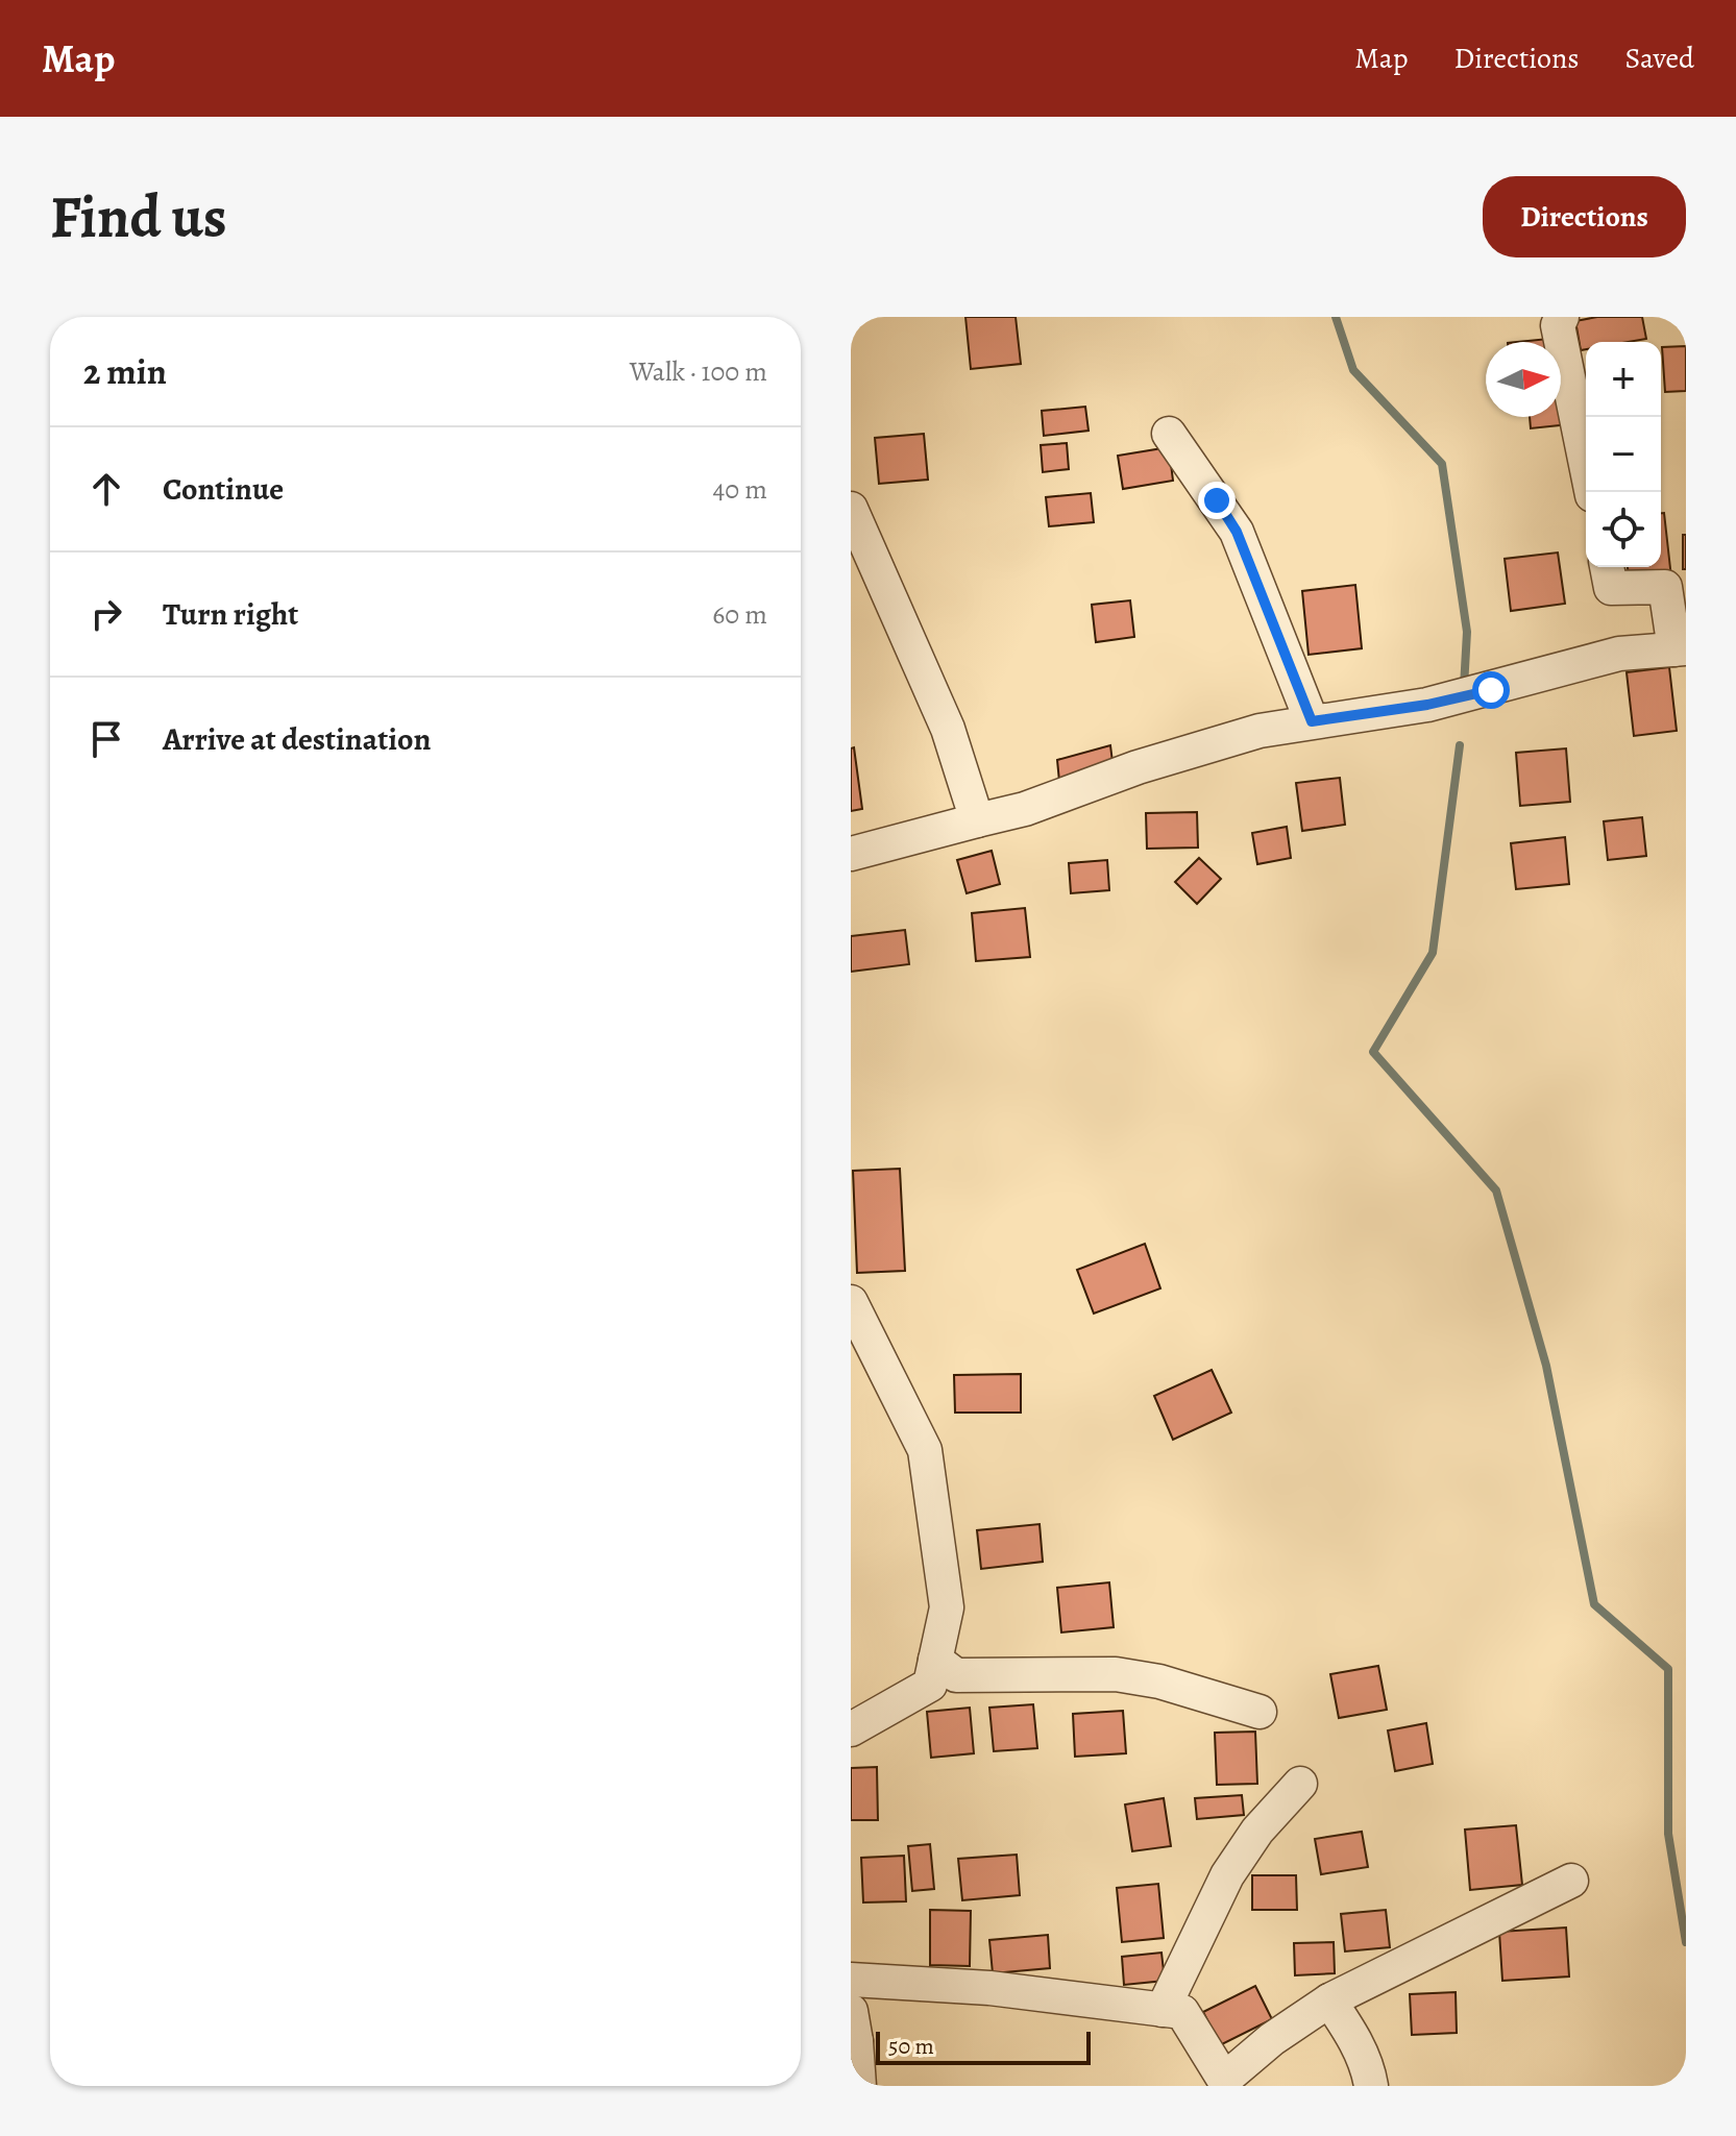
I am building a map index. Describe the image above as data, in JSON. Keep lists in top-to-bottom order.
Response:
{
  "scale_bar": "50 m",
  "north": "right",
  "page": {
    "header": "Map",
    "nav": ["Map", "Directions", "Saved"],
    "buttons": "Directions",
    "title": "Find us",
    "heading": ["2 min", "Walk · 100 m"],
    "map_buttons": ["+", "−"],
    "list": [
      ["Continue", "40 m"],
      ["Turn right", "60 m"],
      "Arrive at destination"
    ],
    "scale": "50 m"
  }
}
